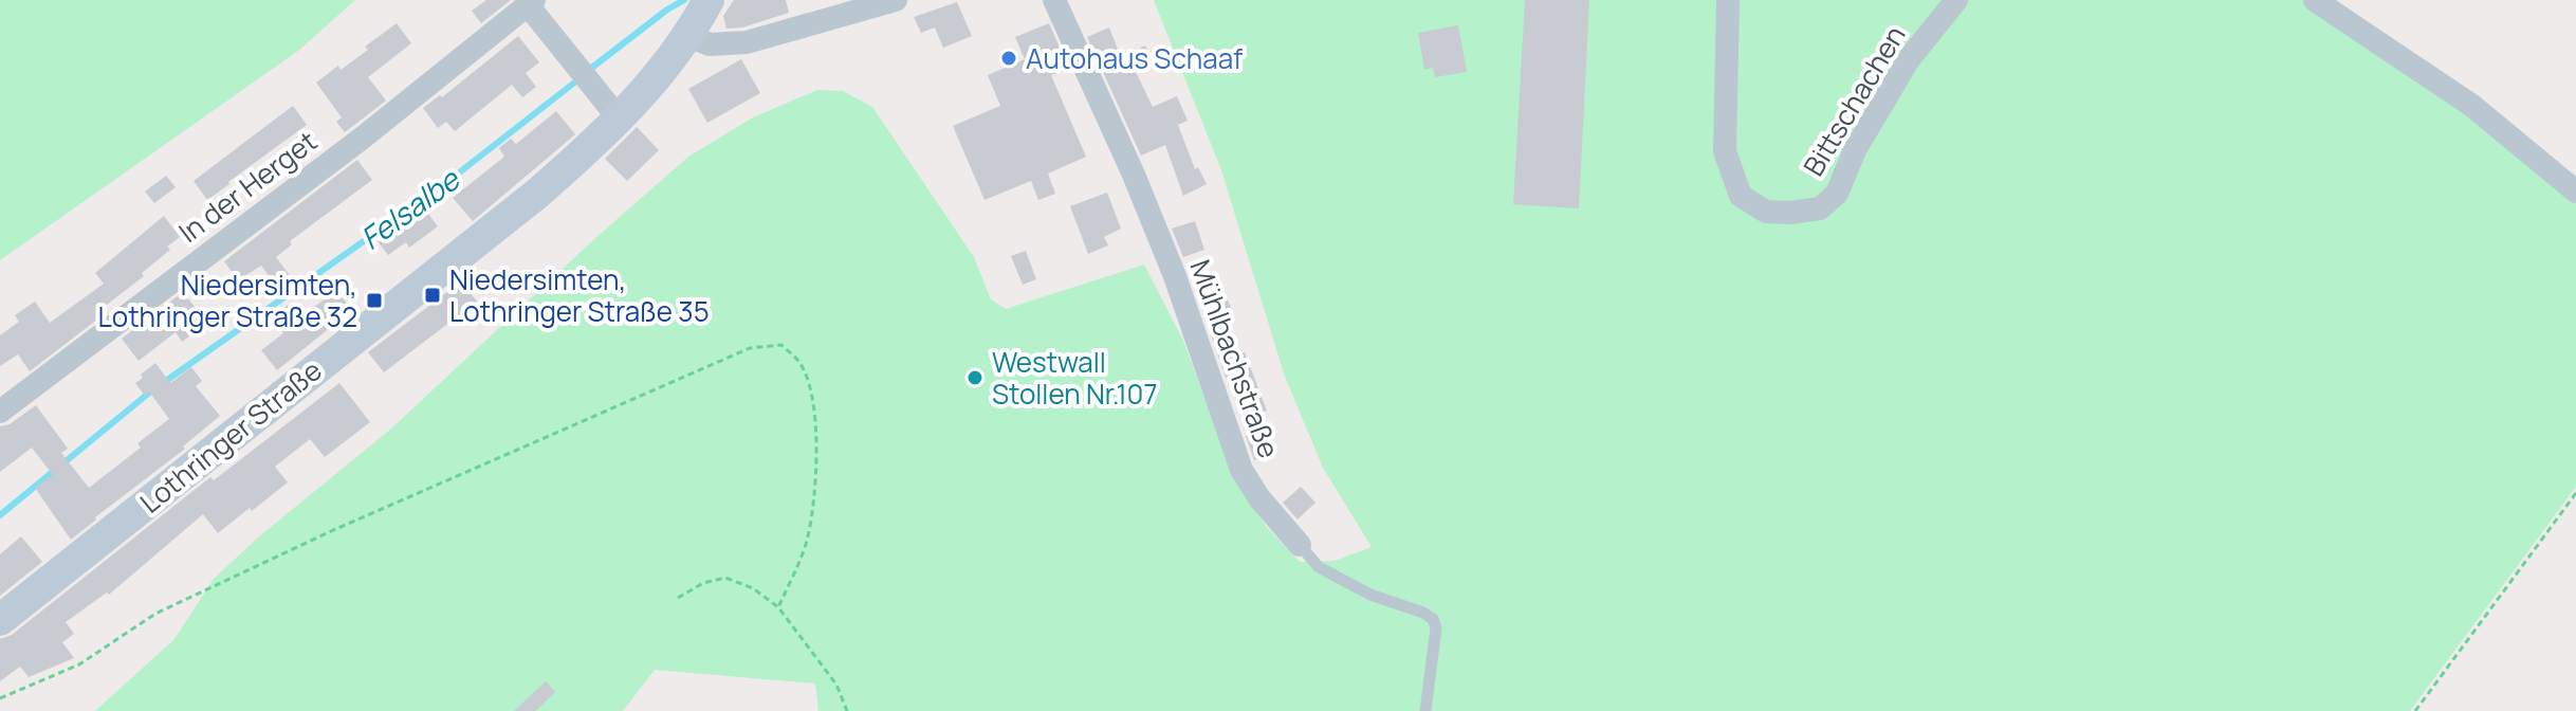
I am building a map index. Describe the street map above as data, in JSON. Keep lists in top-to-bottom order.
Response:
{
  "streets": {
    "main road": ["Lothringer Straße"],
    "street": ["Bittschachen", "In der Herget", "Mühlbachstraße"]
  },
  "crossings": [
    ["In der Herget", "Lothringer Straße"]
  ],
  "water": ["Felsalbe"],
  "places": {
    "other": ["Autohaus Schaaf", "Westwall Stollen Nr.107"],
    "transit": ["Niedersimten, Lothringer Straße 35", "Niedersimten, Lothringer Straße 32"]
  }
}
